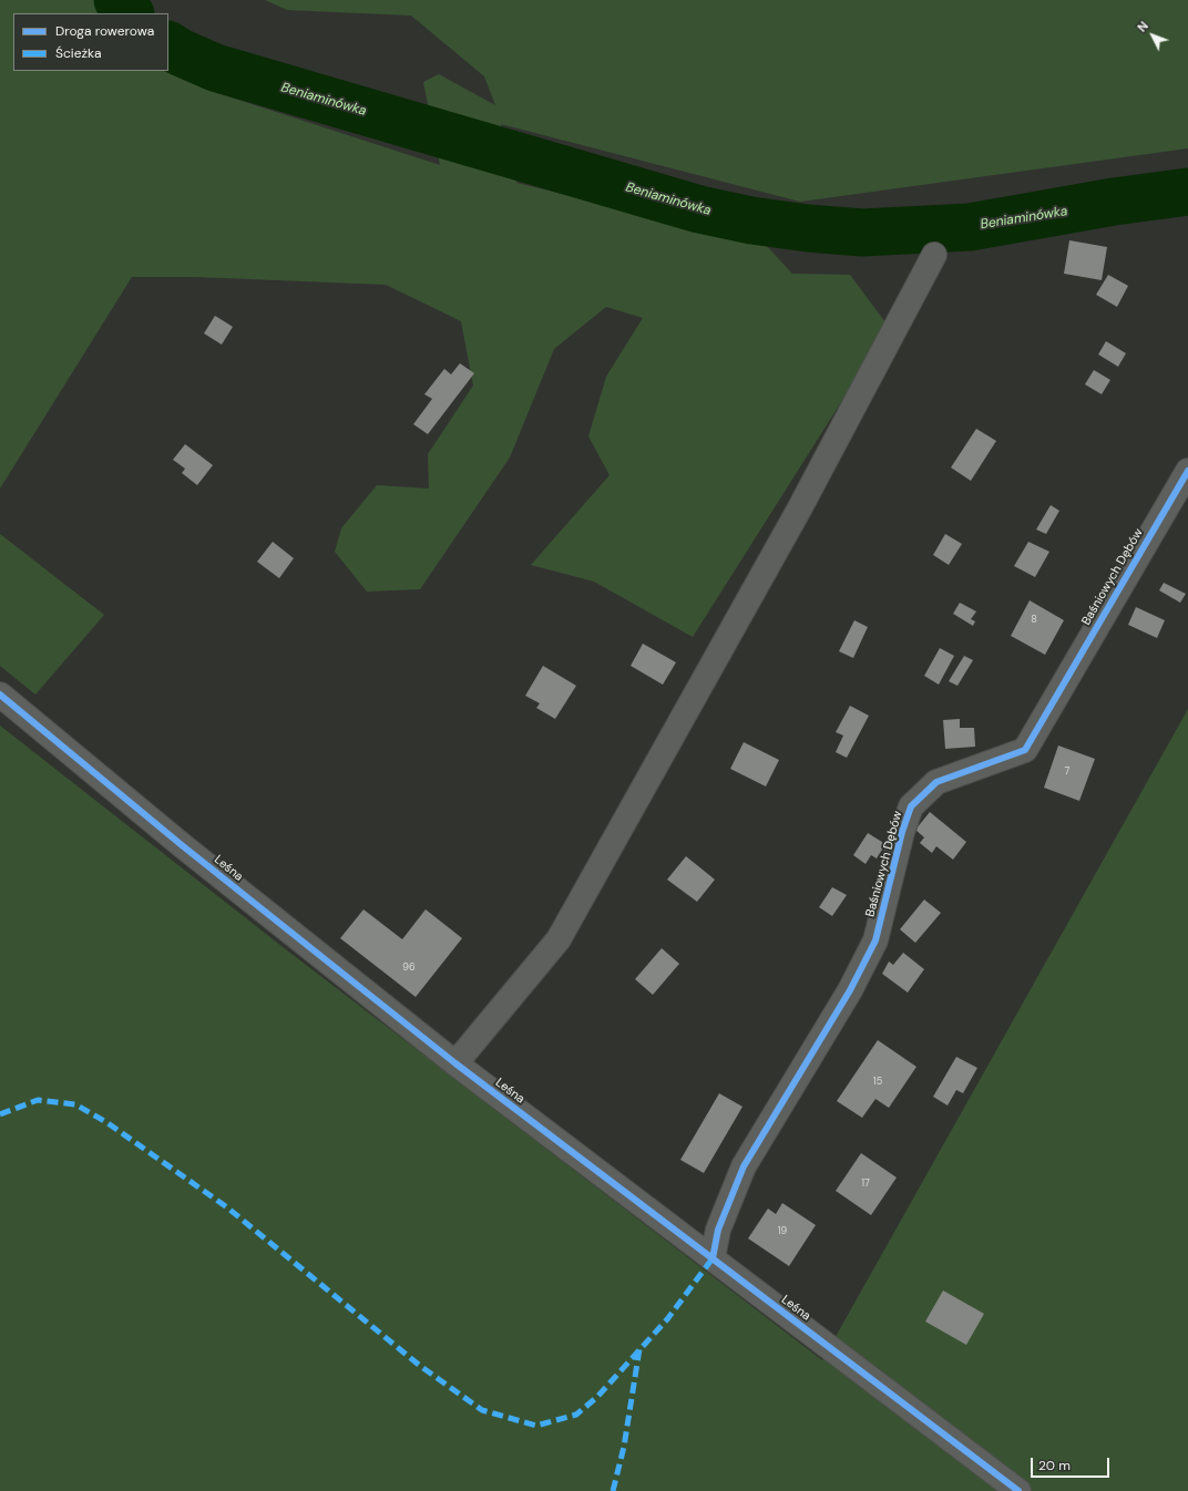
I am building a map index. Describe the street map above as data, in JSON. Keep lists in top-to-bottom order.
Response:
{
  "streets": {
    "street": ["Baśniowych Dębów", "Leśna"]
  },
  "crossings": [
    ["Baśniowych Dębów", "Leśna"]
  ],
  "water": ["Beniaminówka"],
  "house_numbers": [
    "8",
    "7",
    "96",
    "15",
    "17",
    "19"
  ],
  "legend": ["Droga rowerowa", "Ścieżka"],
  "scale_bar": "20 m",
  "north": "top left"
}
